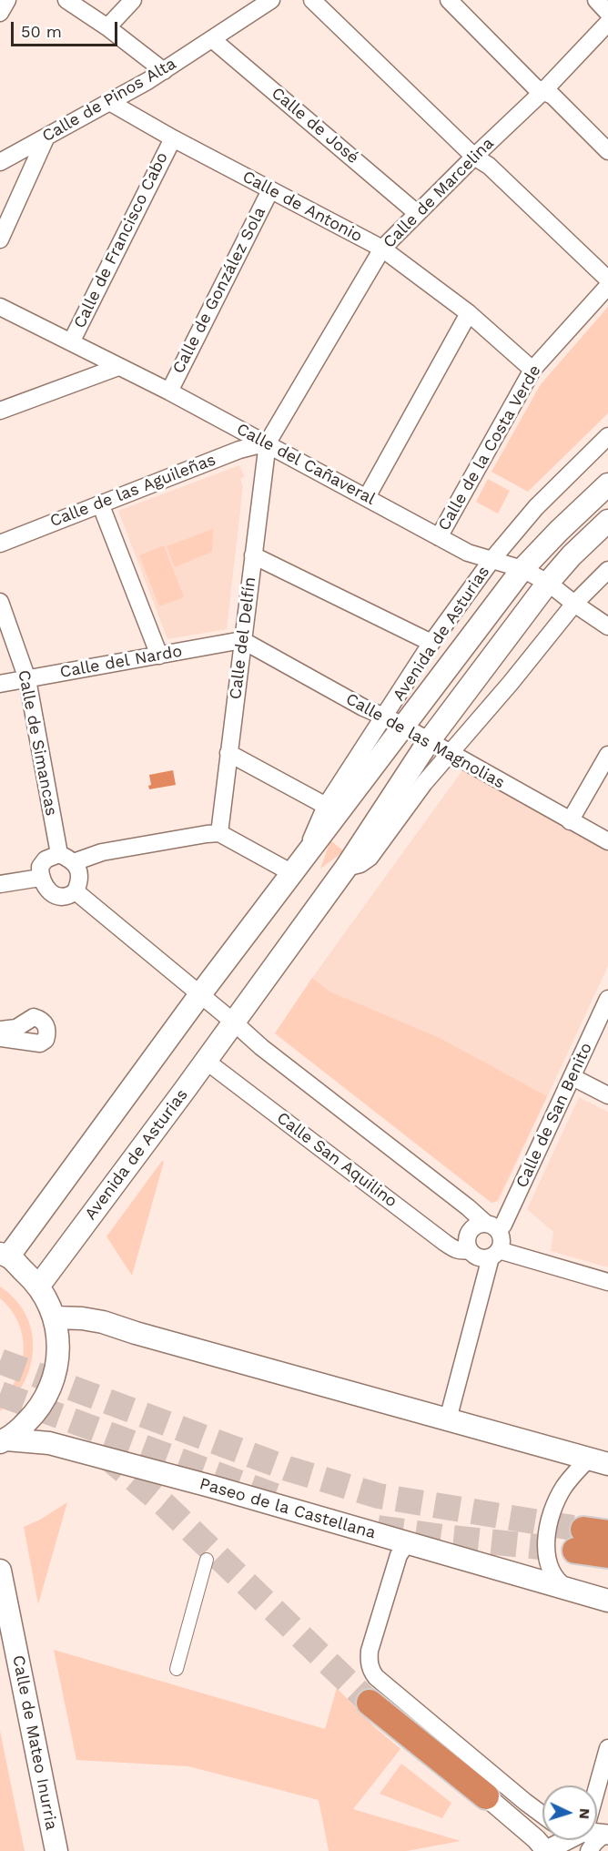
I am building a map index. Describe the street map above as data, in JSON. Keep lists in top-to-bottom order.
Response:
{
  "streets": {
    "main road": ["Avenida de Asturias", "Paseo de la Castellana", "Calle de Mateo Inurria"],
    "street": [
      "Calle de Pinos Alta",
      "Calle de José",
      "Calle de Marcelina",
      "Calle de Antonio",
      "Calle de Francisco Cabo",
      "Calle de González Sola",
      "Calle de la Costa Verde",
      "Calle del Cañaveral",
      "Calle de las Aguileñas",
      "Calle del Delfín",
      "Calle del Nardo",
      "Calle de las Magnolias",
      "Calle de Simancas",
      "Calle de San Benito",
      "Calle San Aquilino"
    ]
  },
  "crossings": [
    ["Calle de Pinos Alta", "Calle de José"],
    ["Calle de Pinos Alta", "Calle de Antonio"],
    ["Calle de José", "Calle de Marcelina"],
    ["Calle de Marcelina", "Calle de Antonio"],
    ["Calle de Marcelina", "Calle del Cañaveral"],
    ["Calle de Marcelina", "Calle de las Aguileñas"],
    ["Calle de Marcelina", "Calle del Delfín"],
    ["Calle de Antonio", "Calle de Francisco Cabo"],
    ["Calle de Antonio", "Calle de González Sola"],
    ["Calle de Antonio", "Calle de la Costa Verde"],
    ["Calle de Francisco Cabo", "Calle del Cañaveral"],
    ["Calle de González Sola", "Calle del Cañaveral"],
    ["Calle de la Costa Verde", "Calle del Cañaveral"],
    ["Calle del Cañaveral", "Calle de las Aguileñas"],
    ["Calle del Cañaveral", "Avenida de Asturias"],
    ["Calle del Cañaveral", "Calle del Delfín"],
    ["Calle de las Aguileñas", "Calle del Delfín"],
    ["Avenida de Asturias", "Calle de las Magnolias"],
    ["Avenida de Asturias", "Calle San Aquilino"],
    ["Calle del Delfín", "Calle del Nardo"],
    ["Calle del Delfín", "Calle de las Magnolias"],
    ["Calle del Nardo", "Calle de las Magnolias"],
    ["Calle del Nardo", "Calle de Simancas"],
    ["Calle de San Benito", "Calle San Aquilino"]
  ],
  "scale_bar": "50 m",
  "north": "right"
}
